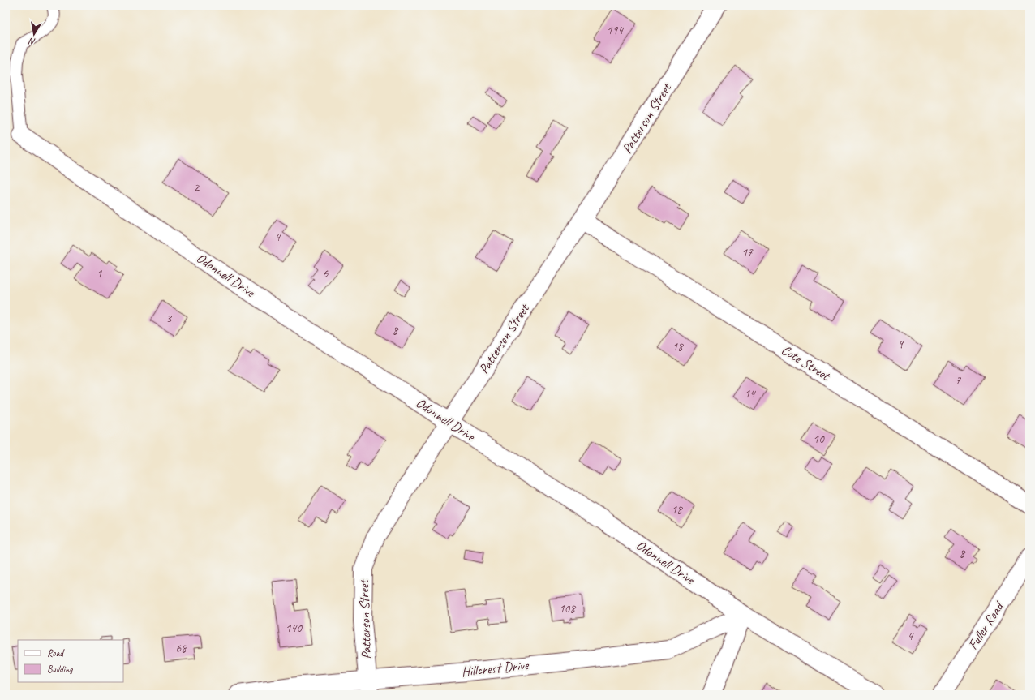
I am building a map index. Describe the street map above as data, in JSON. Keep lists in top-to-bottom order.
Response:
{
  "streets": {
    "street": [
      "Patterson Street",
      "Odonnell Drive",
      "Cote Street",
      "Fuller Road",
      "Hillcrest Drive"
    ]
  },
  "crossings": [
    ["Patterson Street", "Odonnell Drive"],
    ["Patterson Street", "Cote Street"],
    ["Patterson Street", "Hillcrest Drive"],
    ["Odonnell Drive", "Hillcrest Drive"]
  ],
  "house_numbers": [
    "194",
    "2",
    "4",
    "17",
    "1",
    "6",
    "3",
    "8",
    "9",
    "18",
    "7",
    "14",
    "10",
    "18",
    "8",
    "108",
    "140",
    "4",
    "68"
  ],
  "legend": ["Road", "Building"],
  "north": "bottom"
}
